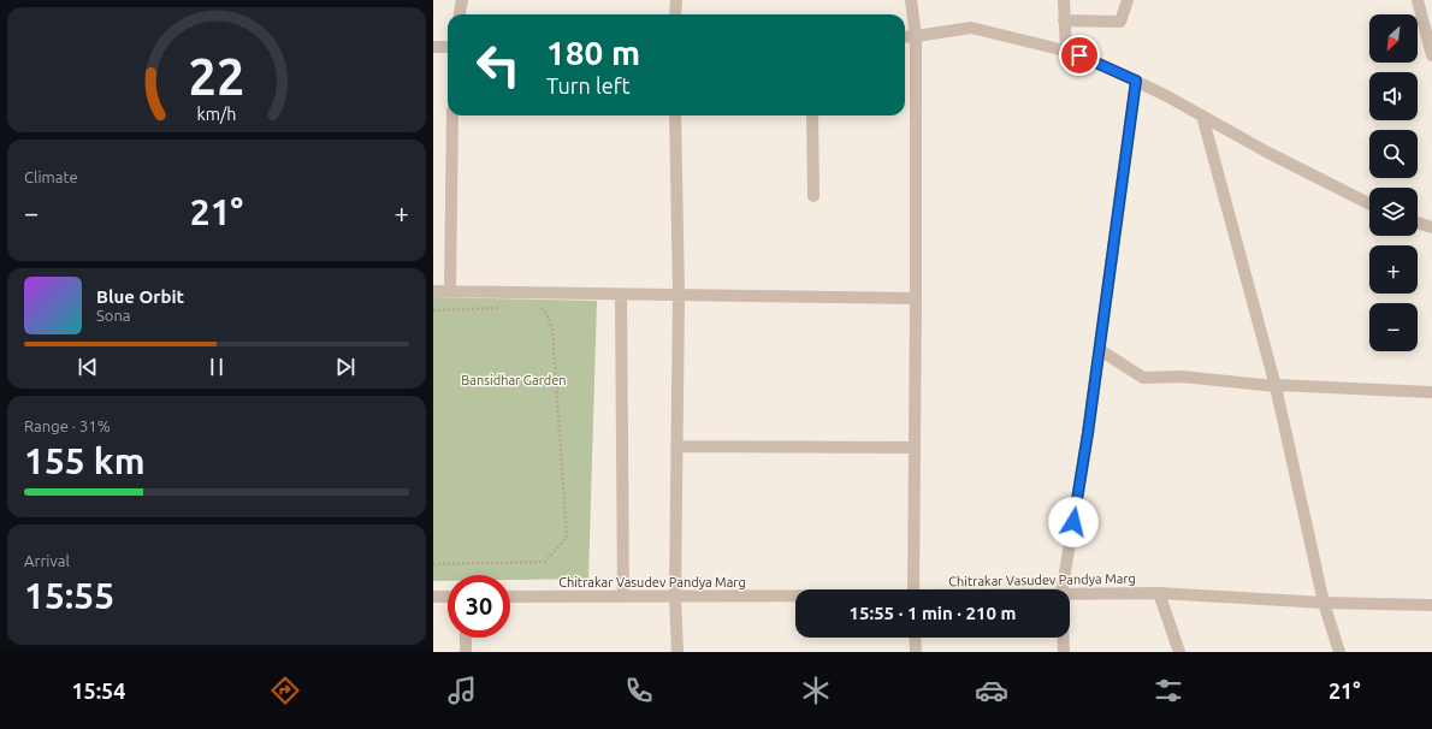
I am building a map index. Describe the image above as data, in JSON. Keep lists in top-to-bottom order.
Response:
{
  "streets": {
    "street": ["Chitrakar Vasudev Pandya Marg"]
  },
  "parks": ["Bansidhar Garden"],
  "north": "bottom left",
  "page": {
    "map_buttons": ["+", "−"],
    "turn": ["180 m", "Turn left"],
    "tile": [
      "Climate",
      ["Range · 31%", "155 km"],
      ["Arrival", "15:55"]
    ],
    "heat": ["−", "21°", "+"],
    "song": ["Blue Orbit", "Sona"],
    "limit": "30",
    "trip": "15:55 · 1 min · 210 m",
    "tabs": ["15:54", "21°"],
    "gauge": ["22", "km/h"]
  }
}
